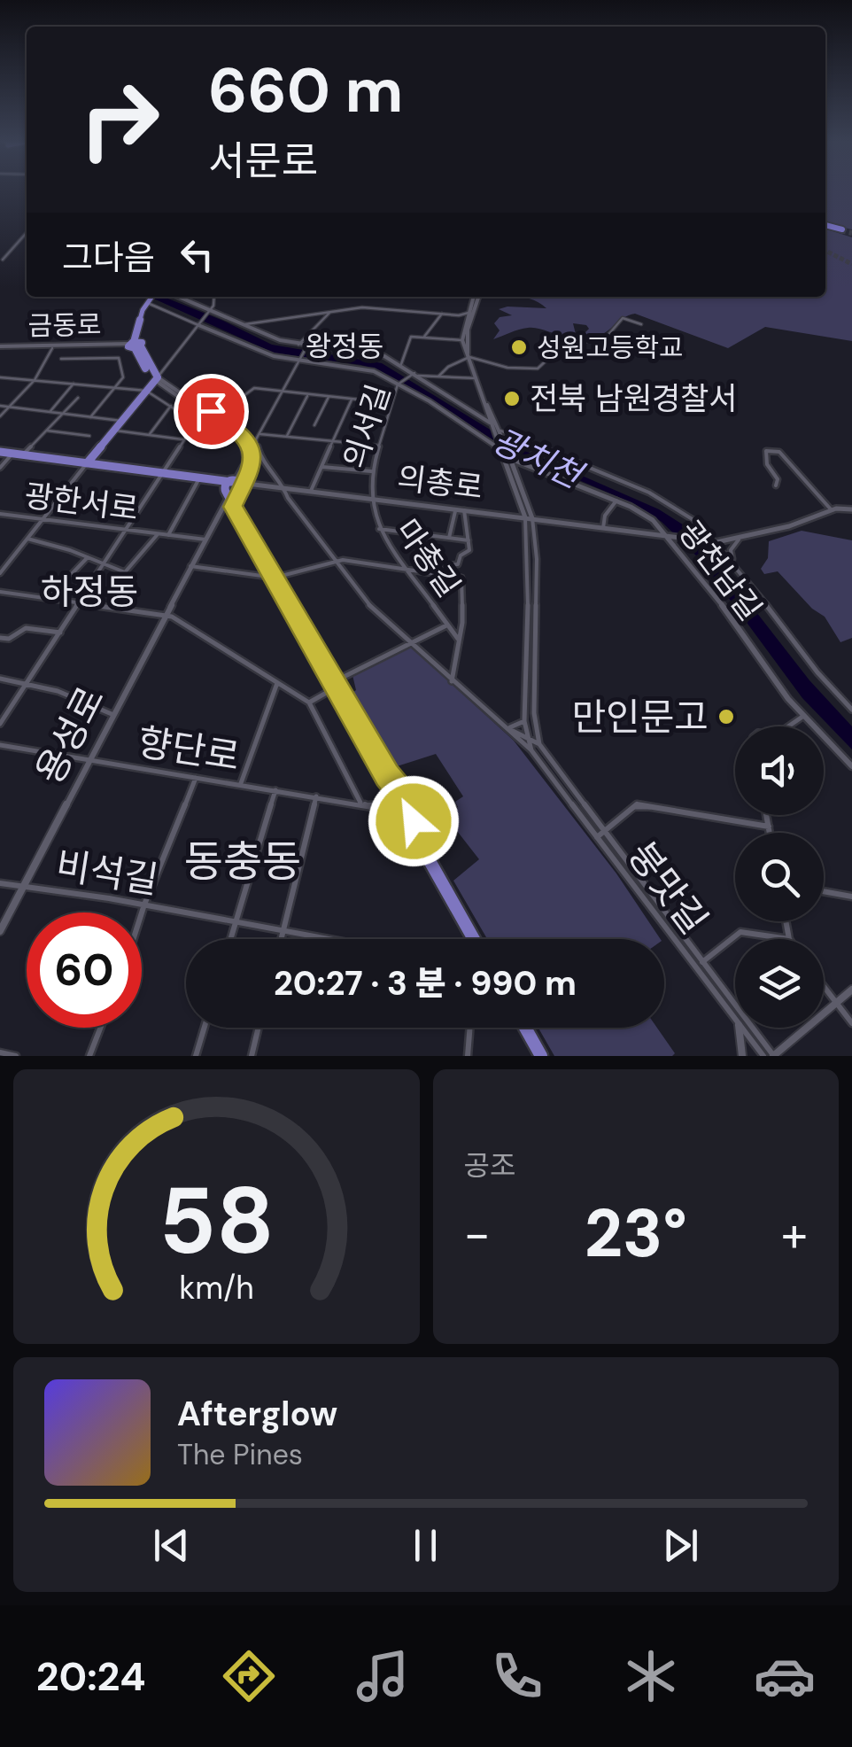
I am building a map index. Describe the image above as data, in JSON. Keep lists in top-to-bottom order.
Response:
{
  "streets": {
    "street": [
      "금동로",
      "의서길",
      "의총로",
      "광한서로",
      "마총길",
      "광천남길",
      "용성로",
      "향단로",
      "비석길",
      "붕맛길"
    ]
  },
  "crossings": [
    ["의서길", "의총로"],
    ["의서길", "마총길"],
    ["의총로", "마총길"],
    ["의총로", "광천남길"],
    ["의총로", "용성로"],
    ["의총로", "붕맛길"],
    ["광한서로", "용성로"],
    ["용성로", "향단로"],
    ["용성로", "비석길"]
  ],
  "districts": ["왕정동", "하정동", "동충동"],
  "water": ["광치천"],
  "places": ["성원고등학교", "전북 남원경찰서", "만인문고"],
  "page": {
    "turn": ["660 m", "서문로"],
    "then": "그다음",
    "limit": "60",
    "trip": "20:27 · 3 분 · 990 m",
    "tile": "공조",
    "heat": ["−", "23°", "+"],
    "song": ["Afterglow", "The Pines"],
    "tabs": "20:24",
    "gauge": ["58", "km/h"]
  }
}
